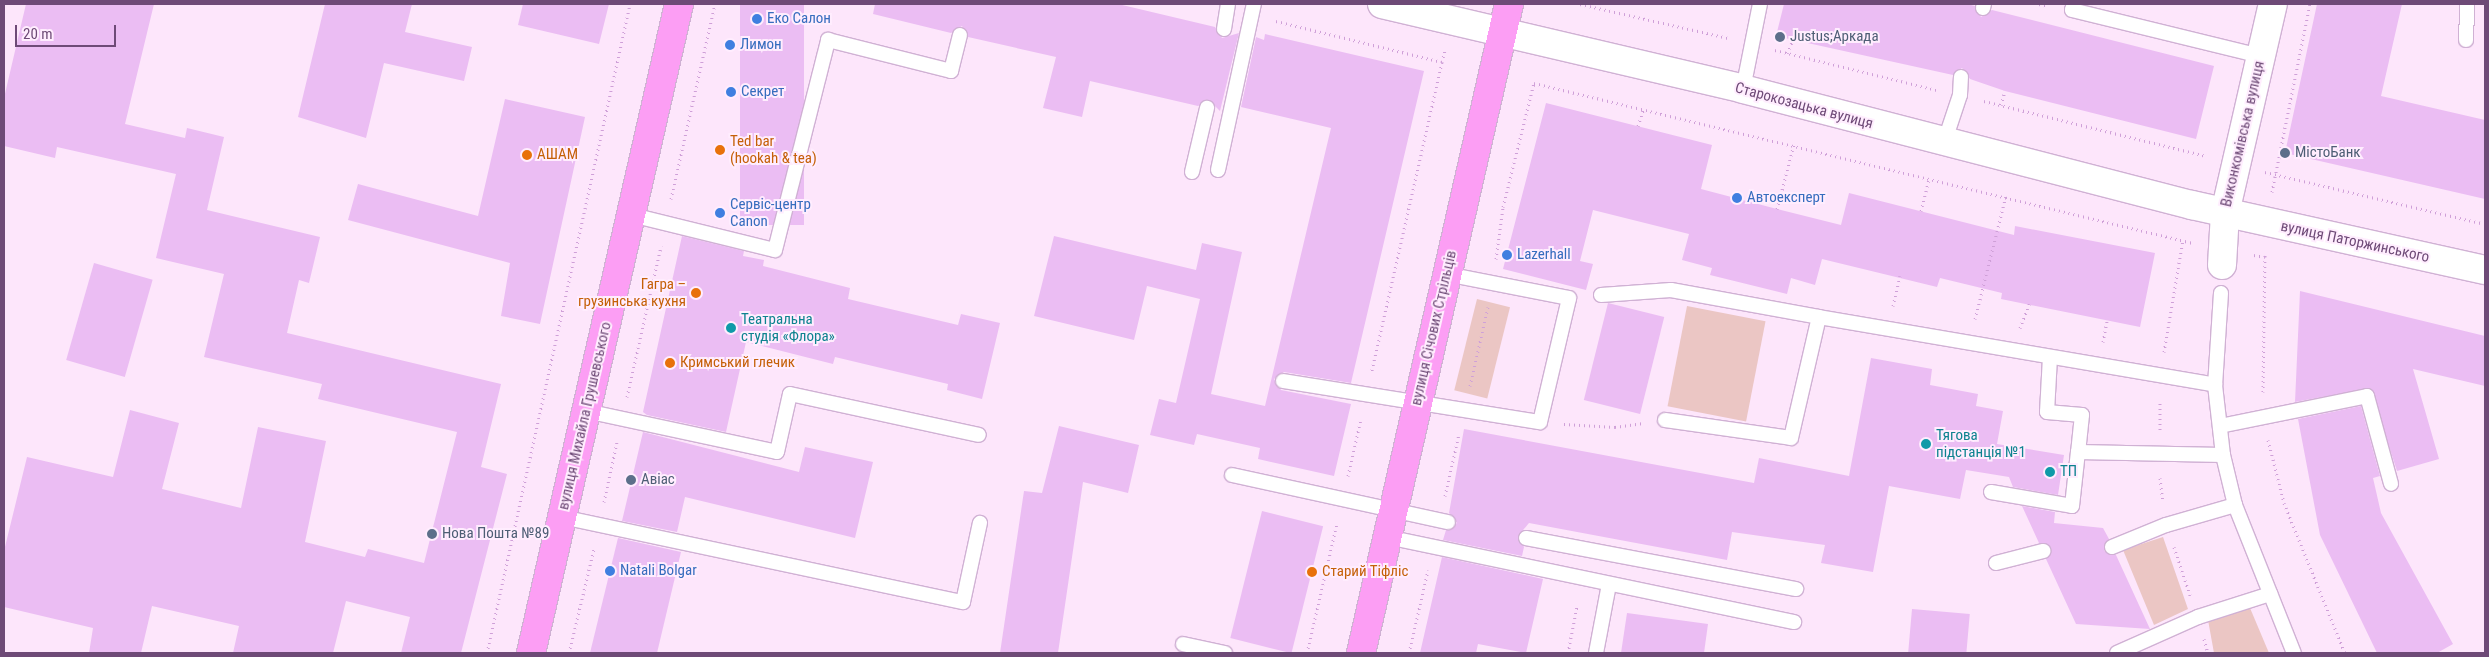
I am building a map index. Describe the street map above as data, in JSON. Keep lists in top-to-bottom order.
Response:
{
  "streets": {
    "main road": ["вулиця Січових Стрільців", "вулиця Михайла Грушевського"],
    "street": ["Старокозацька вулиця", "Виконкомівська вулиця", "вулиця Паторжинського"]
  },
  "crossings": [
    ["Старокозацька вулиця", "Виконкомівська вулиця"],
    ["Старокозацька вулиця", "вулиця Паторжинського"],
    ["Старокозацька вулиця", "вулиця Січових Стрільців"],
    ["Виконкомівська вулиця", "вулиця Паторжинського"]
  ],
  "places": [
    "Еко Салон",
    "Justus;Аркада",
    "Лимон",
    "Секрет",
    "Ted bar (hookah & tea)",
    "МістоБанк",
    "АШАМ",
    "Автоексперт",
    "Сервіс-центр Canon",
    "Lazerhall",
    "Гагра – грузинська кухня",
    "Театральна студія «Флора»",
    "Кримський глечик",
    "Тягова підстанція №1",
    "ТП",
    "Авіас",
    "Нова Пошта №89",
    "Natali Bolgar",
    "Старий Тіфліс"
  ],
  "scale_bar": "20 m"
}
